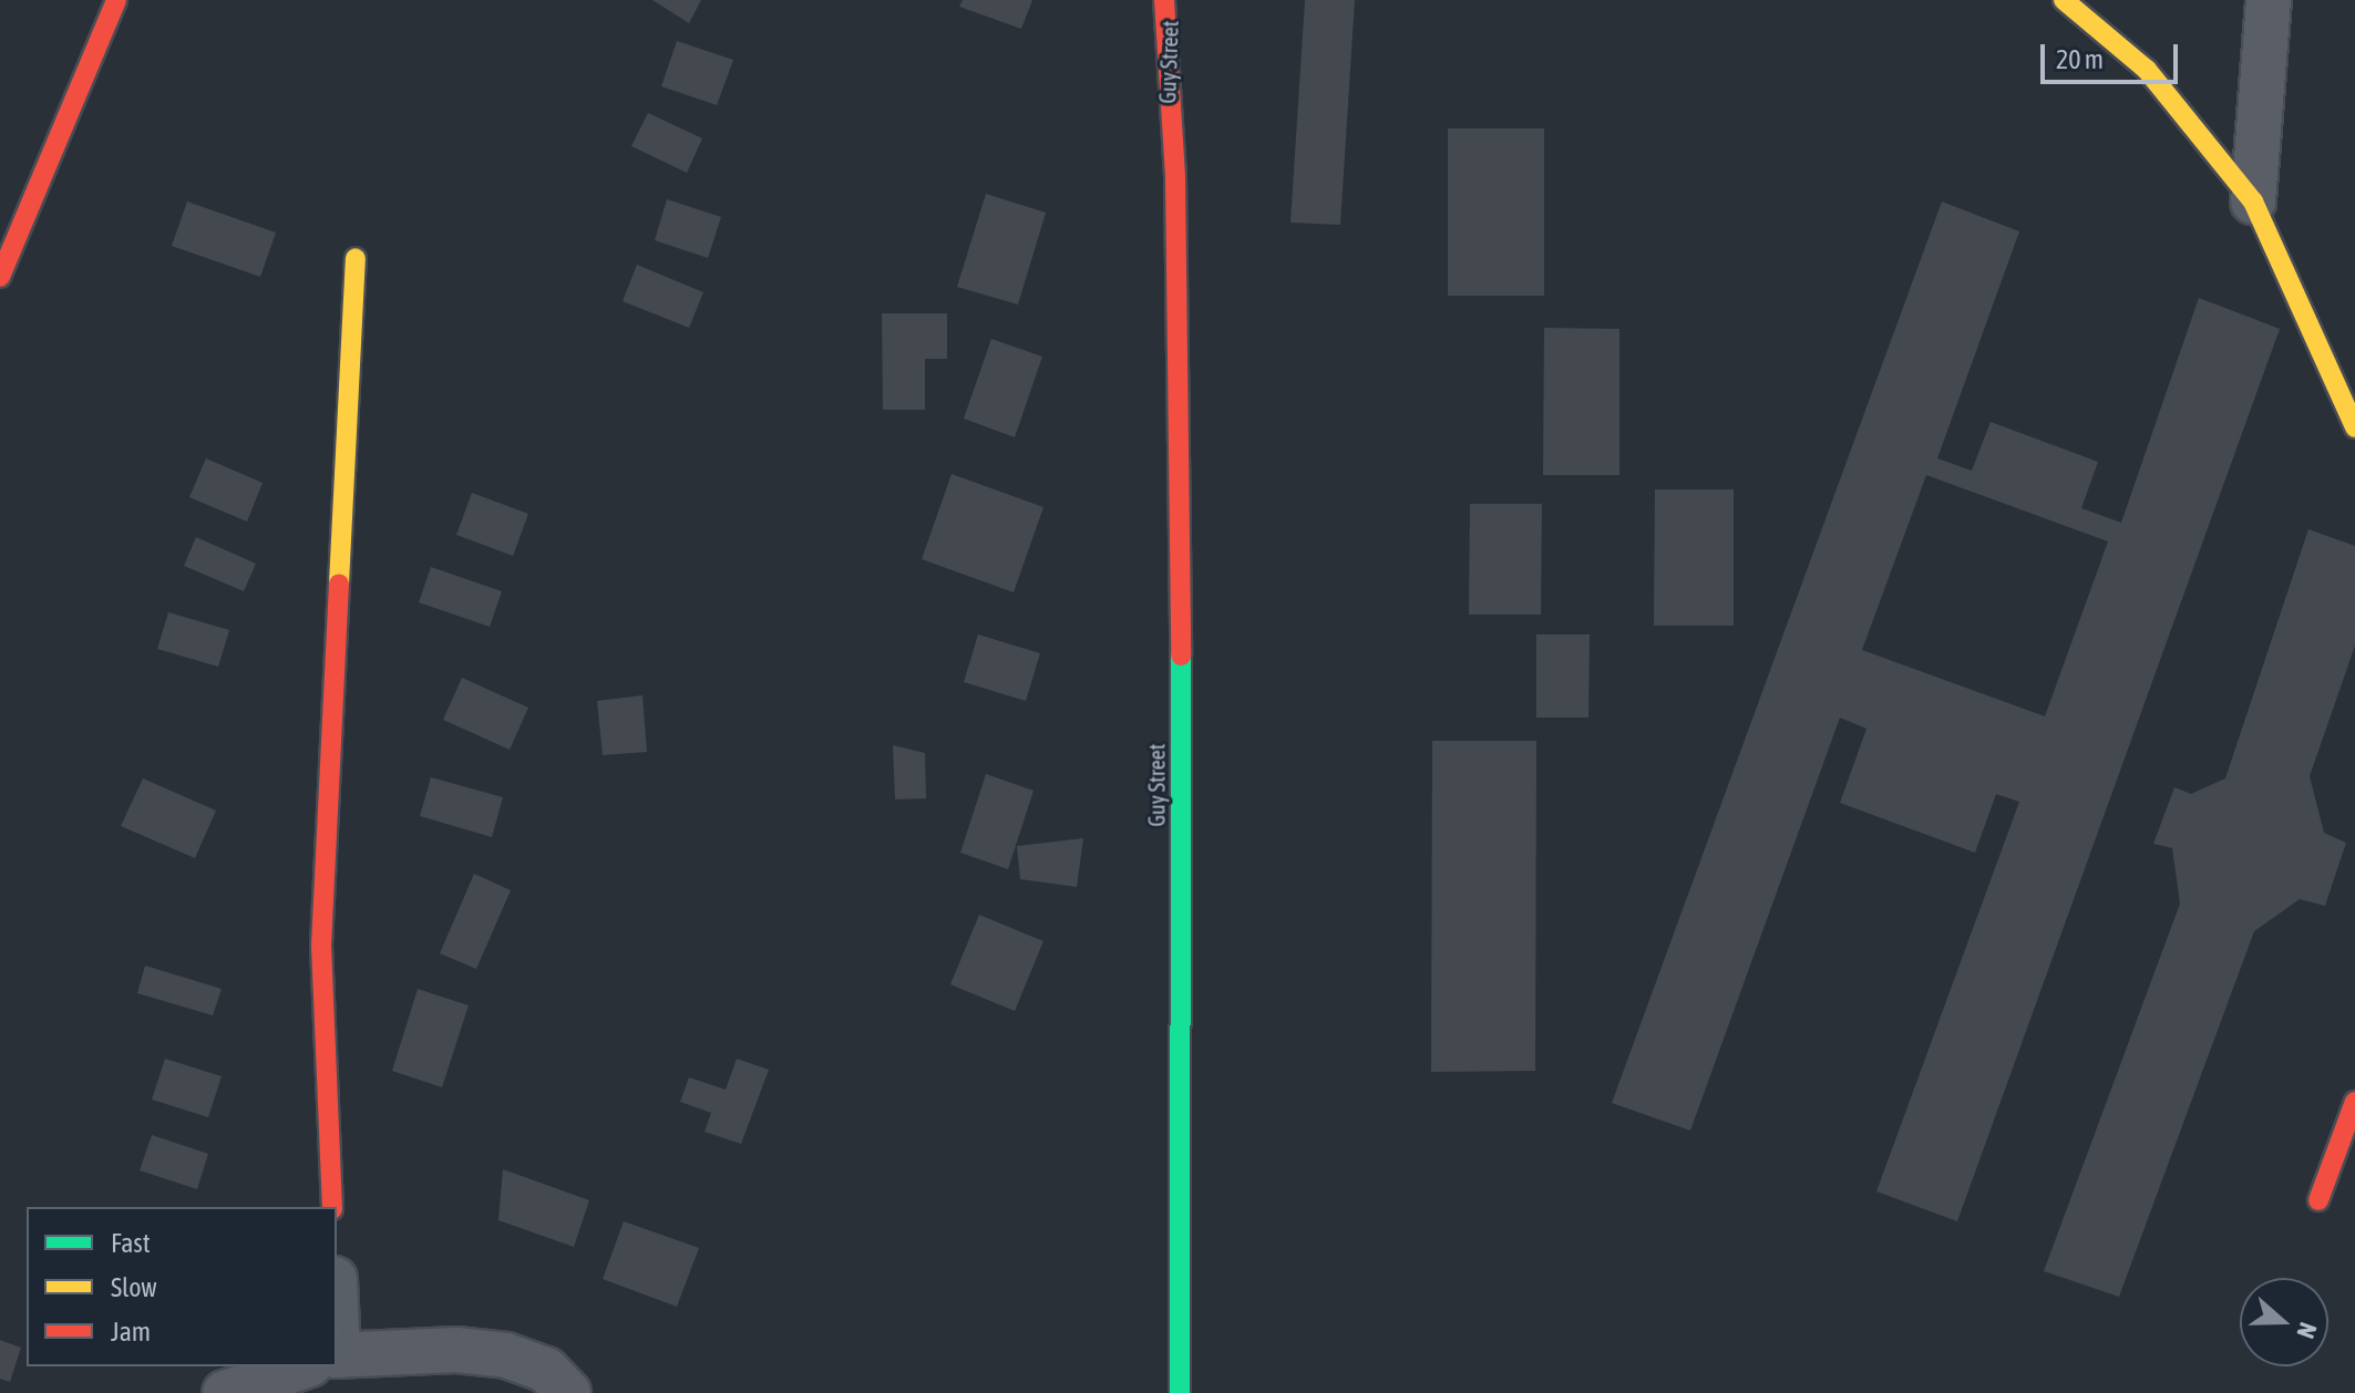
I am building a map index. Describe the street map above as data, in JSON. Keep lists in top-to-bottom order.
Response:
{
  "streets": {
    "street": ["Guy Street"]
  },
  "legend": ["Fast", "Slow", "Jam"],
  "scale_bar": "20 m",
  "north": "right"
}
